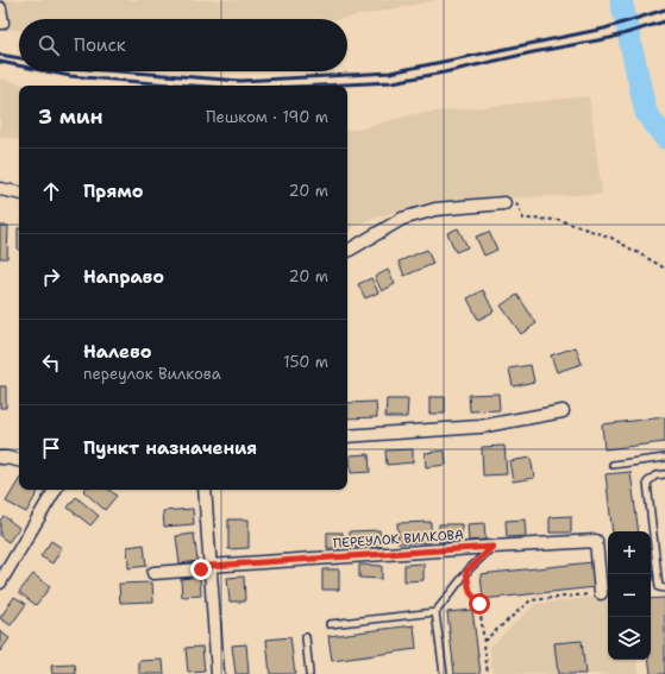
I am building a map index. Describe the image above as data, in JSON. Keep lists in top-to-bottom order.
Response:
{
  "streets": {
    "street": ["ПЕРЕУЛОК ВИЛКОВА"]
  },
  "page": {
    "search": "Поиск",
    "heading": ["3 мин", "Пешком · 190 m"],
    "list": [
      ["Прямо", "20 m"],
      ["Направо", "20 m"],
      ["Налево", "переулок Вилкова", "150 m"],
      "Пункт назначения"
    ],
    "map_buttons": ["+", "−"]
  }
}
